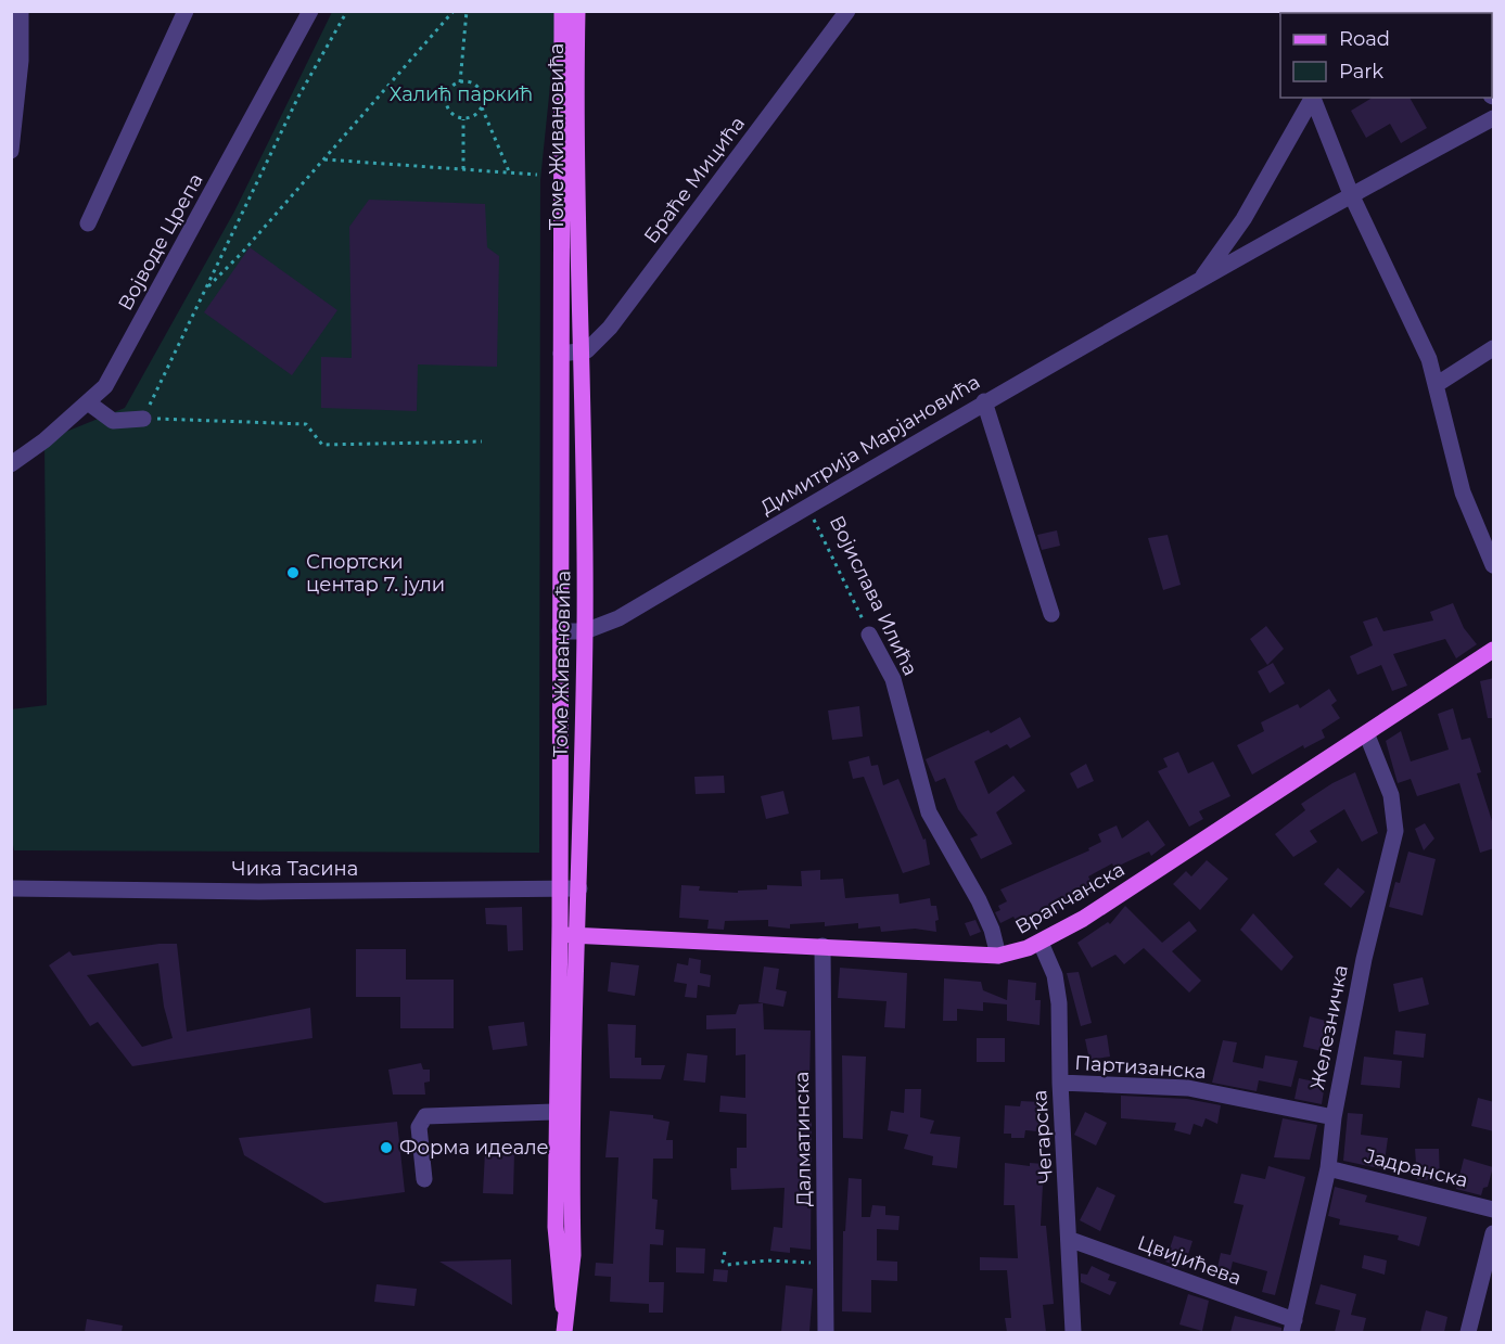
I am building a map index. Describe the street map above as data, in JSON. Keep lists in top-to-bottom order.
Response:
{
  "streets": {
    "main road": ["Томе Живановића", "Врапчанска"],
    "street": [
      "Браће Мицића",
      "Војводе Црепа",
      "Димитрија Марјановића",
      "Војислава Илића",
      "Чика Тасина",
      "Железничка",
      "Партизанска",
      "Чегарска",
      "Далматинска",
      "Јадранска",
      "Цвијићева"
    ]
  },
  "crossings": [
    ["Томе Живановића", "Браће Мицића"],
    ["Томе Живановића", "Димитрија Марјановића"],
    ["Томе Живановића", "Чика Тасина"],
    ["Томе Живановића", "Врапчанска"],
    ["Димитрија Марјановића", "Војислава Илића"],
    ["Војислава Илића", "Врапчанска"],
    ["Врапчанска", "Железничка"],
    ["Врапчанска", "Чегарска"],
    ["Врапчанска", "Далматинска"],
    ["Железничка", "Партизанска"],
    ["Железничка", "Јадранска"],
    ["Железничка", "Цвијићева"],
    ["Партизанска", "Чегарска"],
    ["Чегарска", "Цвијићева"]
  ],
  "parks": ["Халић паркић"],
  "places": ["Спортски центар 7. јули", "Форма идеале"],
  "legend": ["Road", "Park"]
}
